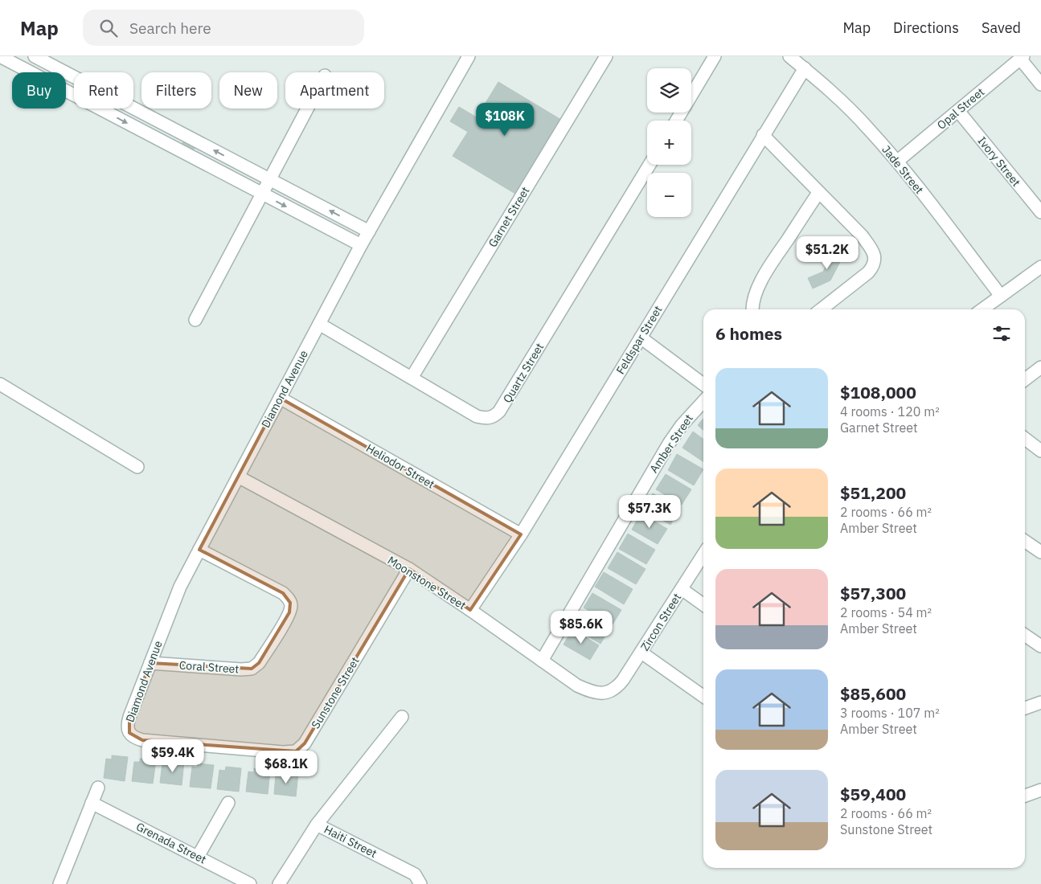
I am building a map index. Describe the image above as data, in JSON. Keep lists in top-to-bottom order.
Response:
{
  "streets": {
    "street": [
      "Opal Street",
      "Ivory Street",
      "Jade Street",
      "Garnet Street",
      "Feldspar Street",
      "Quartz Street",
      "Diamond Avenue",
      "Amber Street",
      "Heliodor Street",
      "Moonstone Street",
      "Zircon Street",
      "Coral Street",
      "Sunstone Street",
      "Haiti Street",
      "Grenada Street"
    ]
  },
  "crossings": [
    ["Opal Street", "Ivory Street"],
    ["Opal Street", "Jade Street"],
    ["Jade Street", "Feldspar Street"],
    ["Garnet Street", "Quartz Street"],
    ["Feldspar Street", "Heliodor Street"],
    ["Feldspar Street", "Moonstone Street"],
    ["Quartz Street", "Diamond Avenue"],
    ["Diamond Avenue", "Heliodor Street"],
    ["Diamond Avenue", "Moonstone Street"],
    ["Diamond Avenue", "Coral Street"],
    ["Diamond Avenue", "Sunstone Street"],
    ["Amber Street", "Moonstone Street"],
    ["Moonstone Street", "Zircon Street"],
    ["Moonstone Street", "Sunstone Street"]
  ],
  "page": {
    "header": "Map",
    "search": "Search here",
    "nav": ["Map", "Directions", "Saved"],
    "map_buttons": ["+", "−"],
    "chip": [
      "Buy",
      "Rent",
      "Filters",
      "New",
      "Apartment"
    ],
    "price": [
      "$108K",
      "$51.2K",
      "$57.3K",
      "$85.6K",
      "$59.4K",
      "$68.1K"
    ],
    "heading": "6 homes",
    "list": [
      {
        "name": "$108,000",
        "note": "4 rooms · 120 m² · Garnet Street"
      },
      {
        "name": "$51,200",
        "note": "2 rooms · 66 m² · Amber Street"
      },
      {
        "name": "$57,300",
        "note": "2 rooms · 54 m² · Amber Street"
      },
      {
        "name": "$85,600",
        "note": "3 rooms · 107 m² · Amber Street"
      },
      {
        "name": "$59,400",
        "note": "2 rooms · 66 m² · Sunstone Street"
      }
    ]
  }
}
